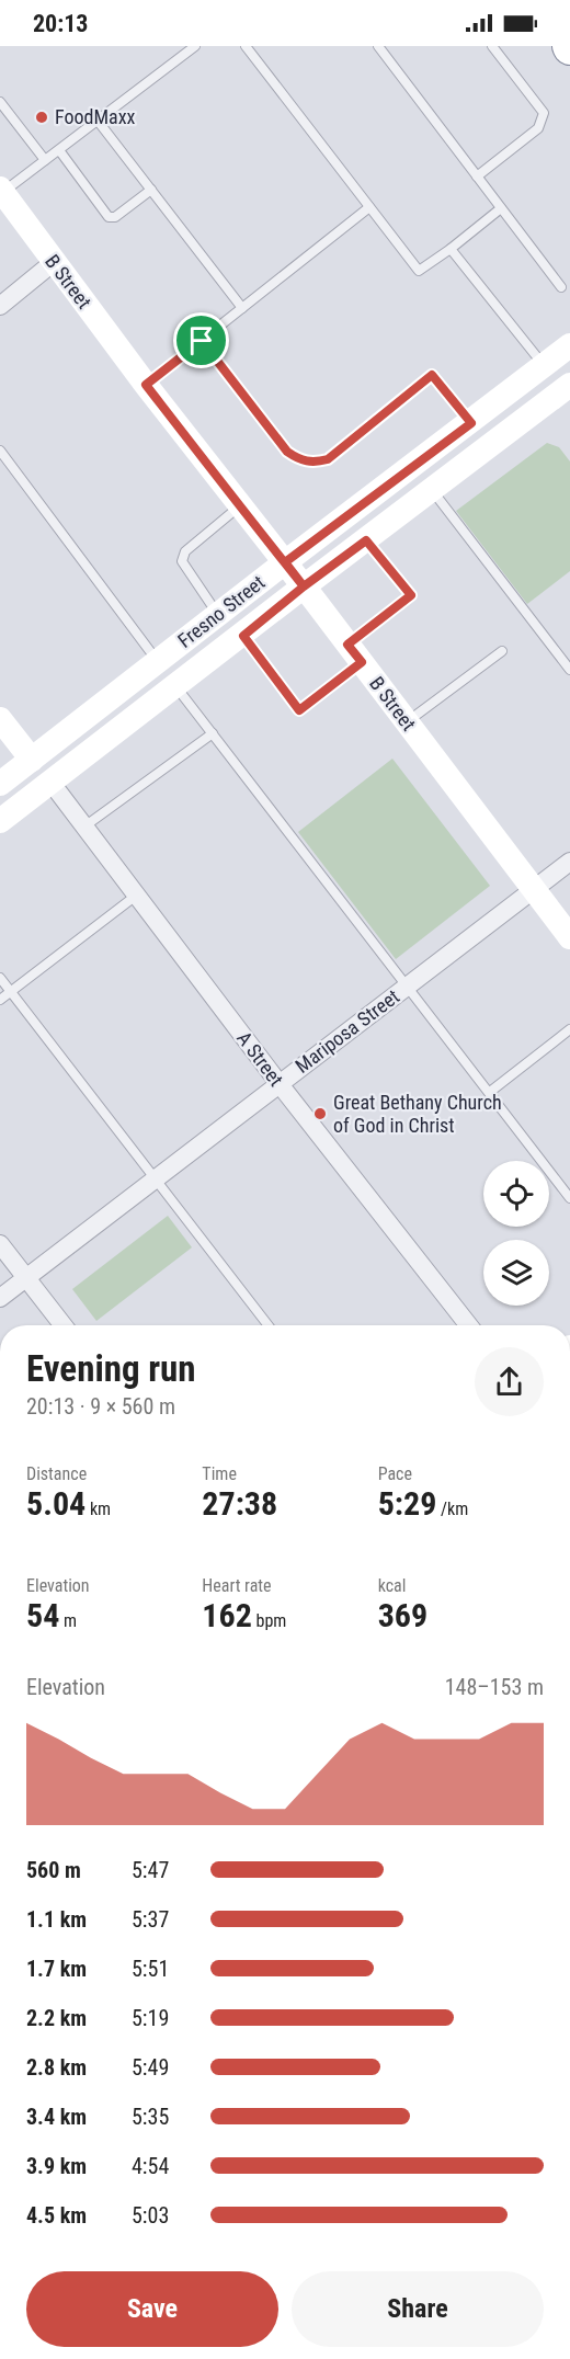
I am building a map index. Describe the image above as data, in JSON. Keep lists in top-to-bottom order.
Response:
{
  "streets": {
    "main road": ["B Street", "Fresno Street"],
    "street": ["Mariposa Street", "A Street"]
  },
  "crossings": [
    ["B Street", "Fresno Street"],
    ["B Street", "Mariposa Street"],
    ["Fresno Street", "A Street"],
    ["Mariposa Street", "A Street"]
  ],
  "places": ["FoodMaxx", "Great Bethany Church of God in Christ"],
  "page": {
    "status": "20:13",
    "heading": ["Evening run", "20:13 · 9 × 560 m"],
    "stats": [
      ["Distance", "5.04 km"],
      ["Time", "27:38"],
      ["Pace", "5:29 /km"],
      ["Elevation", "54 m"],
      ["Heart rate", "162 bpm"],
      ["kcal", "369"]
    ],
    "chart": ["Elevation", "148–153 m"],
    "list": [
      {
        "name": "560 m",
        "note": "5:47"
      },
      {
        "name": "1.1 km",
        "note": "5:37"
      },
      {
        "name": "1.7 km",
        "note": "5:51"
      },
      {
        "name": "2.2 km",
        "note": "5:19"
      },
      {
        "name": "2.8 km",
        "note": "5:49"
      },
      {
        "name": "3.4 km",
        "note": "5:35"
      },
      {
        "name": "3.9 km",
        "note": "4:54"
      },
      {
        "name": "4.5 km",
        "note": "5:03"
      }
    ],
    "buttons": ["Save", "Share"]
  }
}
